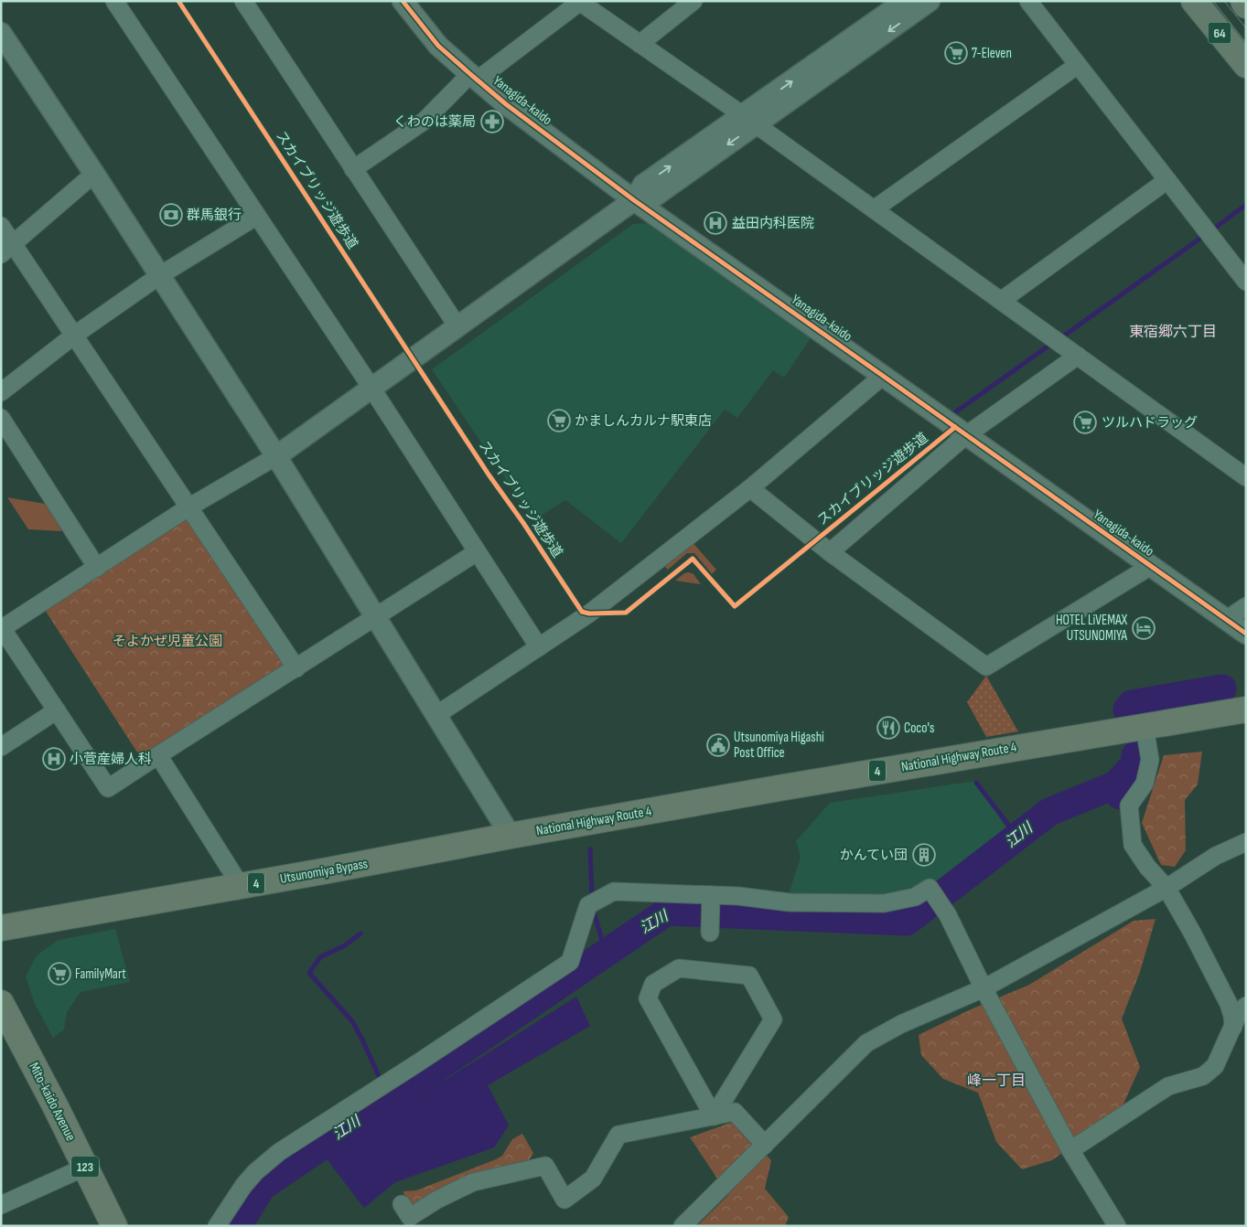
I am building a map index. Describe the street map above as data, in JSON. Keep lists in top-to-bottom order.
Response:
{
  "streets": {
    "highway": [
      "National Highway Route 4",
      "4",
      "Utsunomiya Bypass",
      "Mito-kaido Avenue",
      "123"
    ],
    "main road": ["64"],
    "street": ["Yanagida-kaido"],
    "cycle path": ["スカイブリッジ遊歩道"]
  },
  "crossings": [
    ["National Highway Route 4", "Utsunomiya Bypass"]
  ],
  "districts": ["東宿郷六丁目", "峰一丁目"],
  "water": ["江川"],
  "parks": ["そよかぜ児童公園"],
  "places": {
    "supermarket": [
      "7-Eleven",
      "かましんカルナ駅東店",
      "ツルハドラッグ",
      "FamilyMart"
    ],
    "pharmacy": ["くわのは薬局"],
    "bank": ["群馬銀行"],
    "hospital": ["益田内科医院", "小菅産婦人科"],
    "hotel": ["HOTEL LiVEMAX UTSUNOMIYA"],
    "restaurant": ["Coco's"],
    "public building": ["Utsunomiya Higashi Post Office"],
    "building": ["かんてい団"]
  }
}
